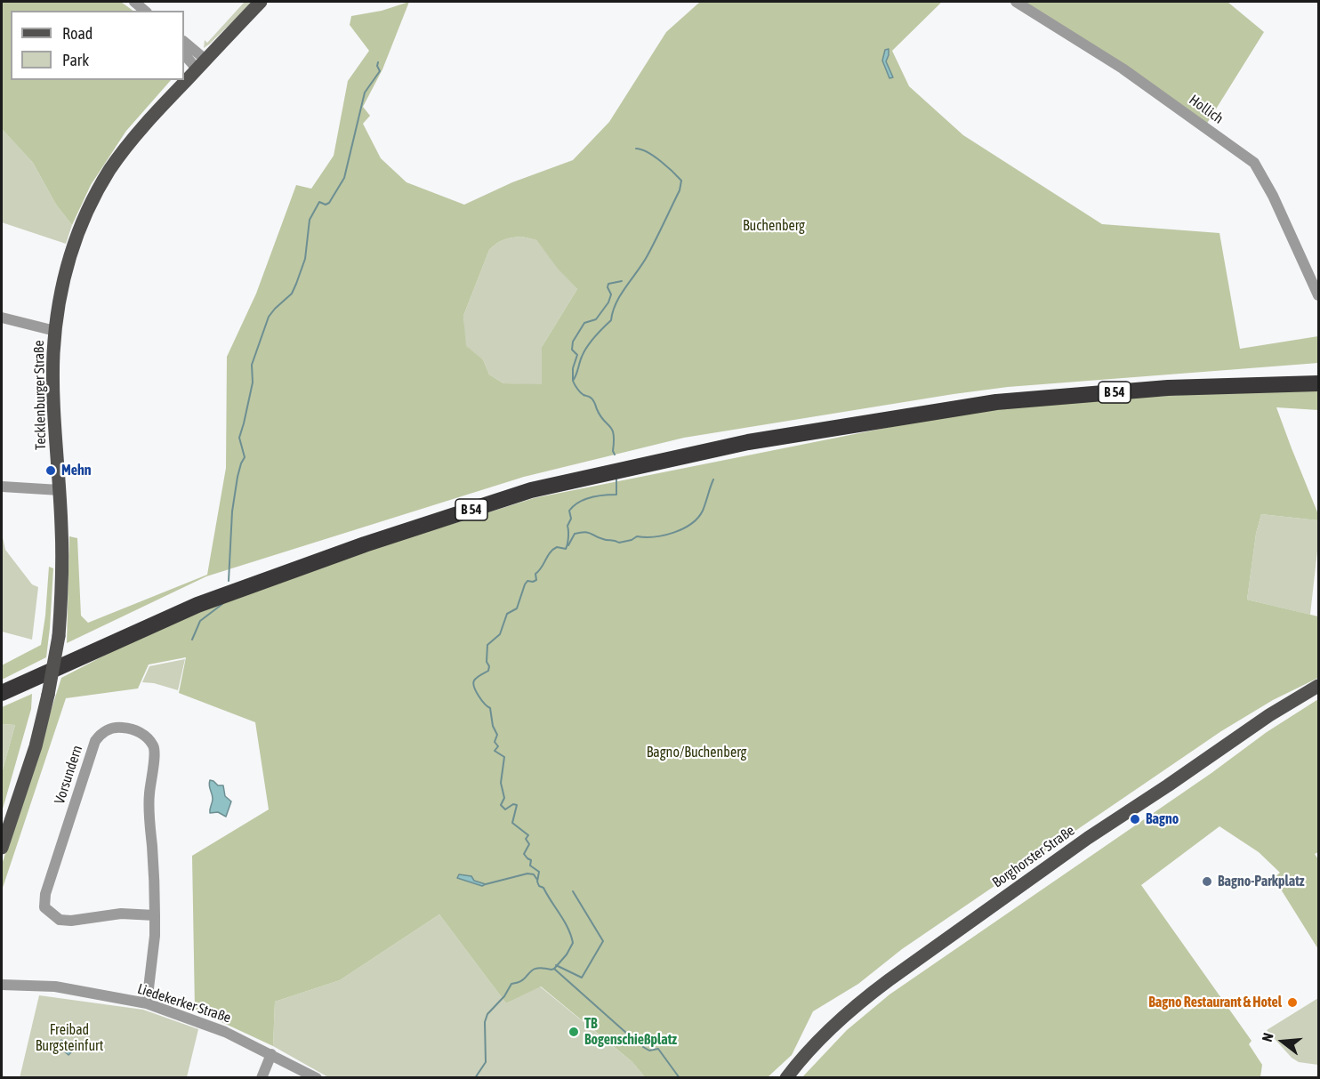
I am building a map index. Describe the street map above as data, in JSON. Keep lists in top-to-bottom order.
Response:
{
  "streets": {
    "highway": ["B 54"],
    "main road": ["Tecklenburger Straße", "Borghorster Straße"],
    "street": ["Hollich", "Vorsundern", "Liedekerker Straße"]
  },
  "crossings": [
    ["Vorsundern", "Liedekerker Straße"]
  ],
  "parks": ["Buchenberg", "Bagno/Buchenberg", "Freibad Burgsteinfurt"],
  "places": [
    "Mehn",
    "Bagno",
    "Bagno-Parkplatz",
    "Bagno Restaurant & Hotel",
    "TB Bogenschießplatz"
  ],
  "legend": ["Road", "Park"],
  "north": "left"
}
